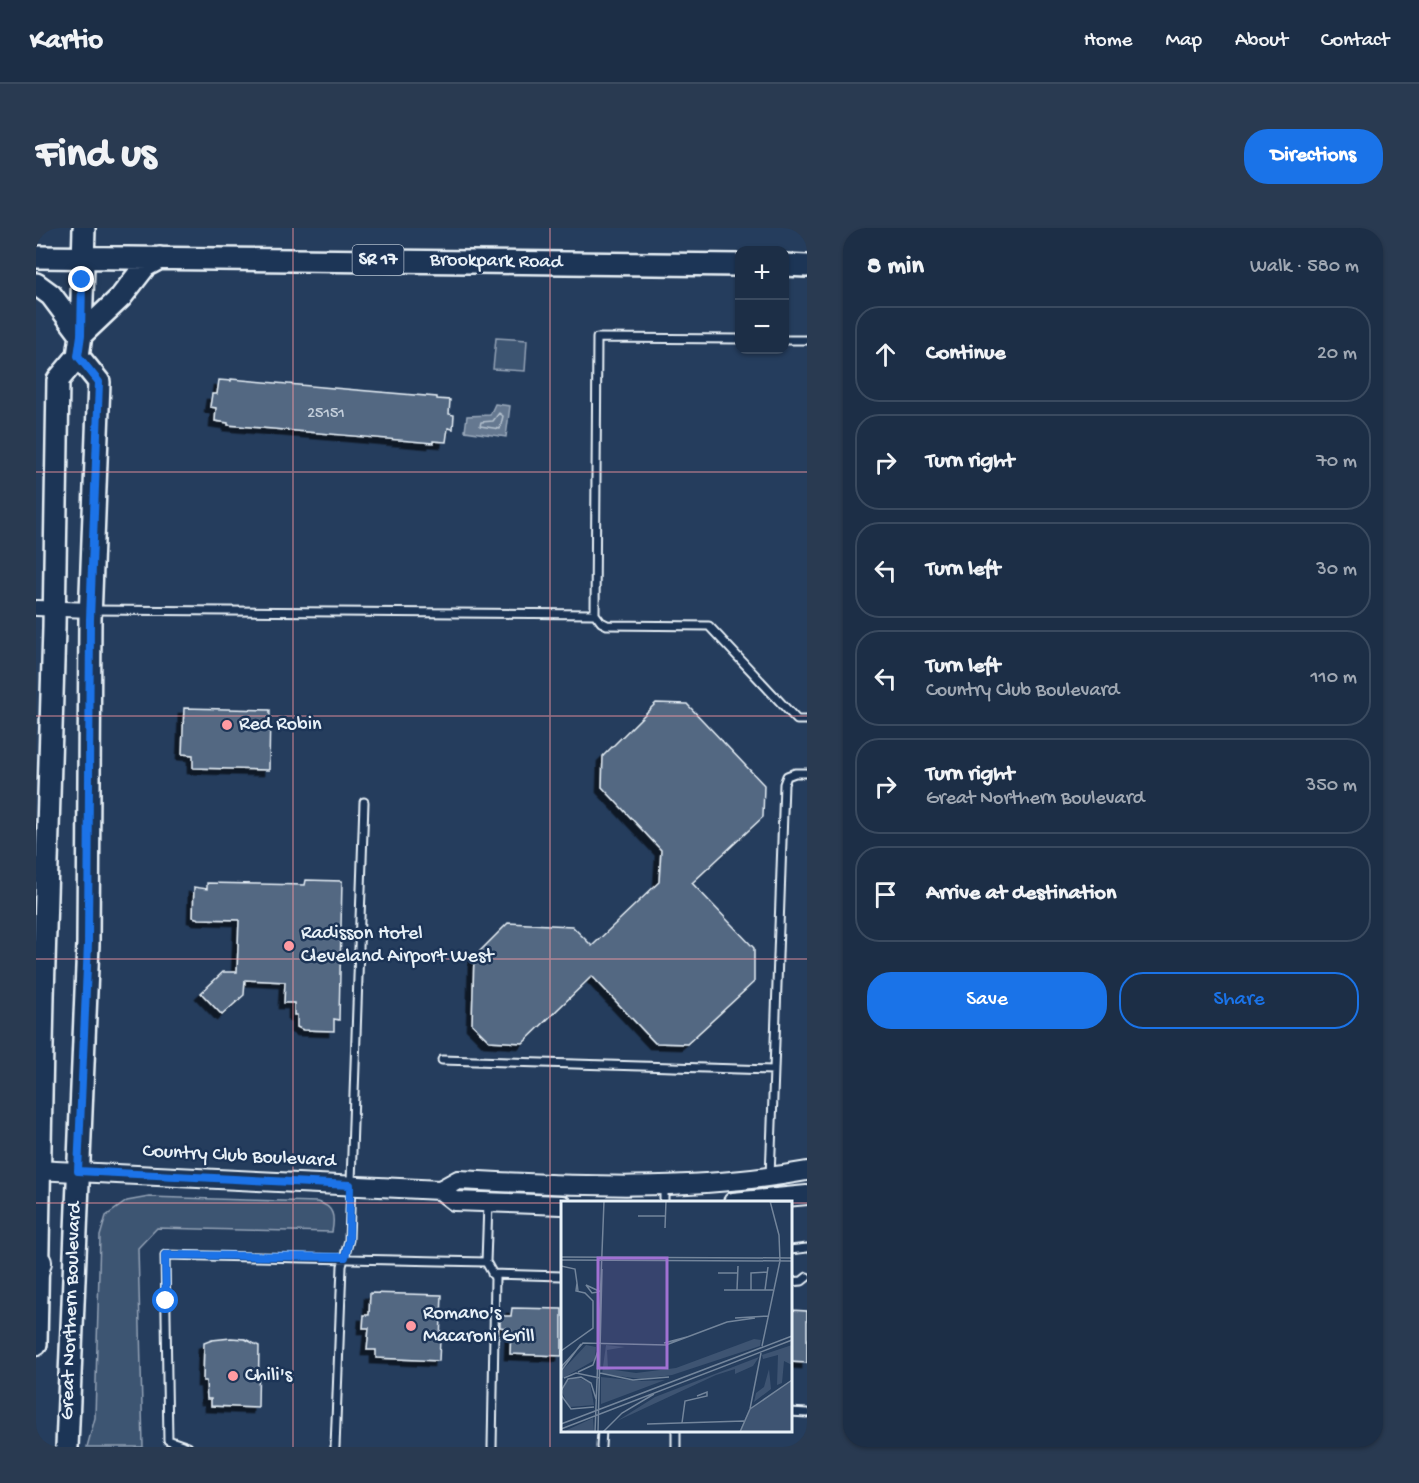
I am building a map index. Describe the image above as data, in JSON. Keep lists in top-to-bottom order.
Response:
{
  "streets": {
    "main road": ["SR 17", "Brookpark Road", "Great Northern Boulevard"],
    "street": ["Country Club Boulevard"]
  },
  "crossings": [
    ["Country Club Boulevard", "Great Northern Boulevard"]
  ],
  "places": [
    "Red Robin",
    "Radisson Hotel Cleveland Airport West",
    "Romano's Macaroni Grill",
    "Chili's"
  ],
  "house_numbers": ["25151"],
  "page": {
    "header": "Kartio",
    "nav": [
      "Home",
      "Map",
      "About",
      "Contact"
    ],
    "buttons": [
      "Directions",
      ["Save", "Share"]
    ],
    "title": "Find us",
    "heading": ["8 min", "Walk · 580 m"],
    "map_buttons": ["+", "−"],
    "list": [
      ["Continue", "20 m"],
      ["Turn right", "70 m"],
      ["Turn left", "30 m"],
      ["Turn left", "Country Club Boulevard", "110 m"],
      ["Turn right", "Great Northern Boulevard", "350 m"],
      "Arrive at destination"
    ]
  }
}
